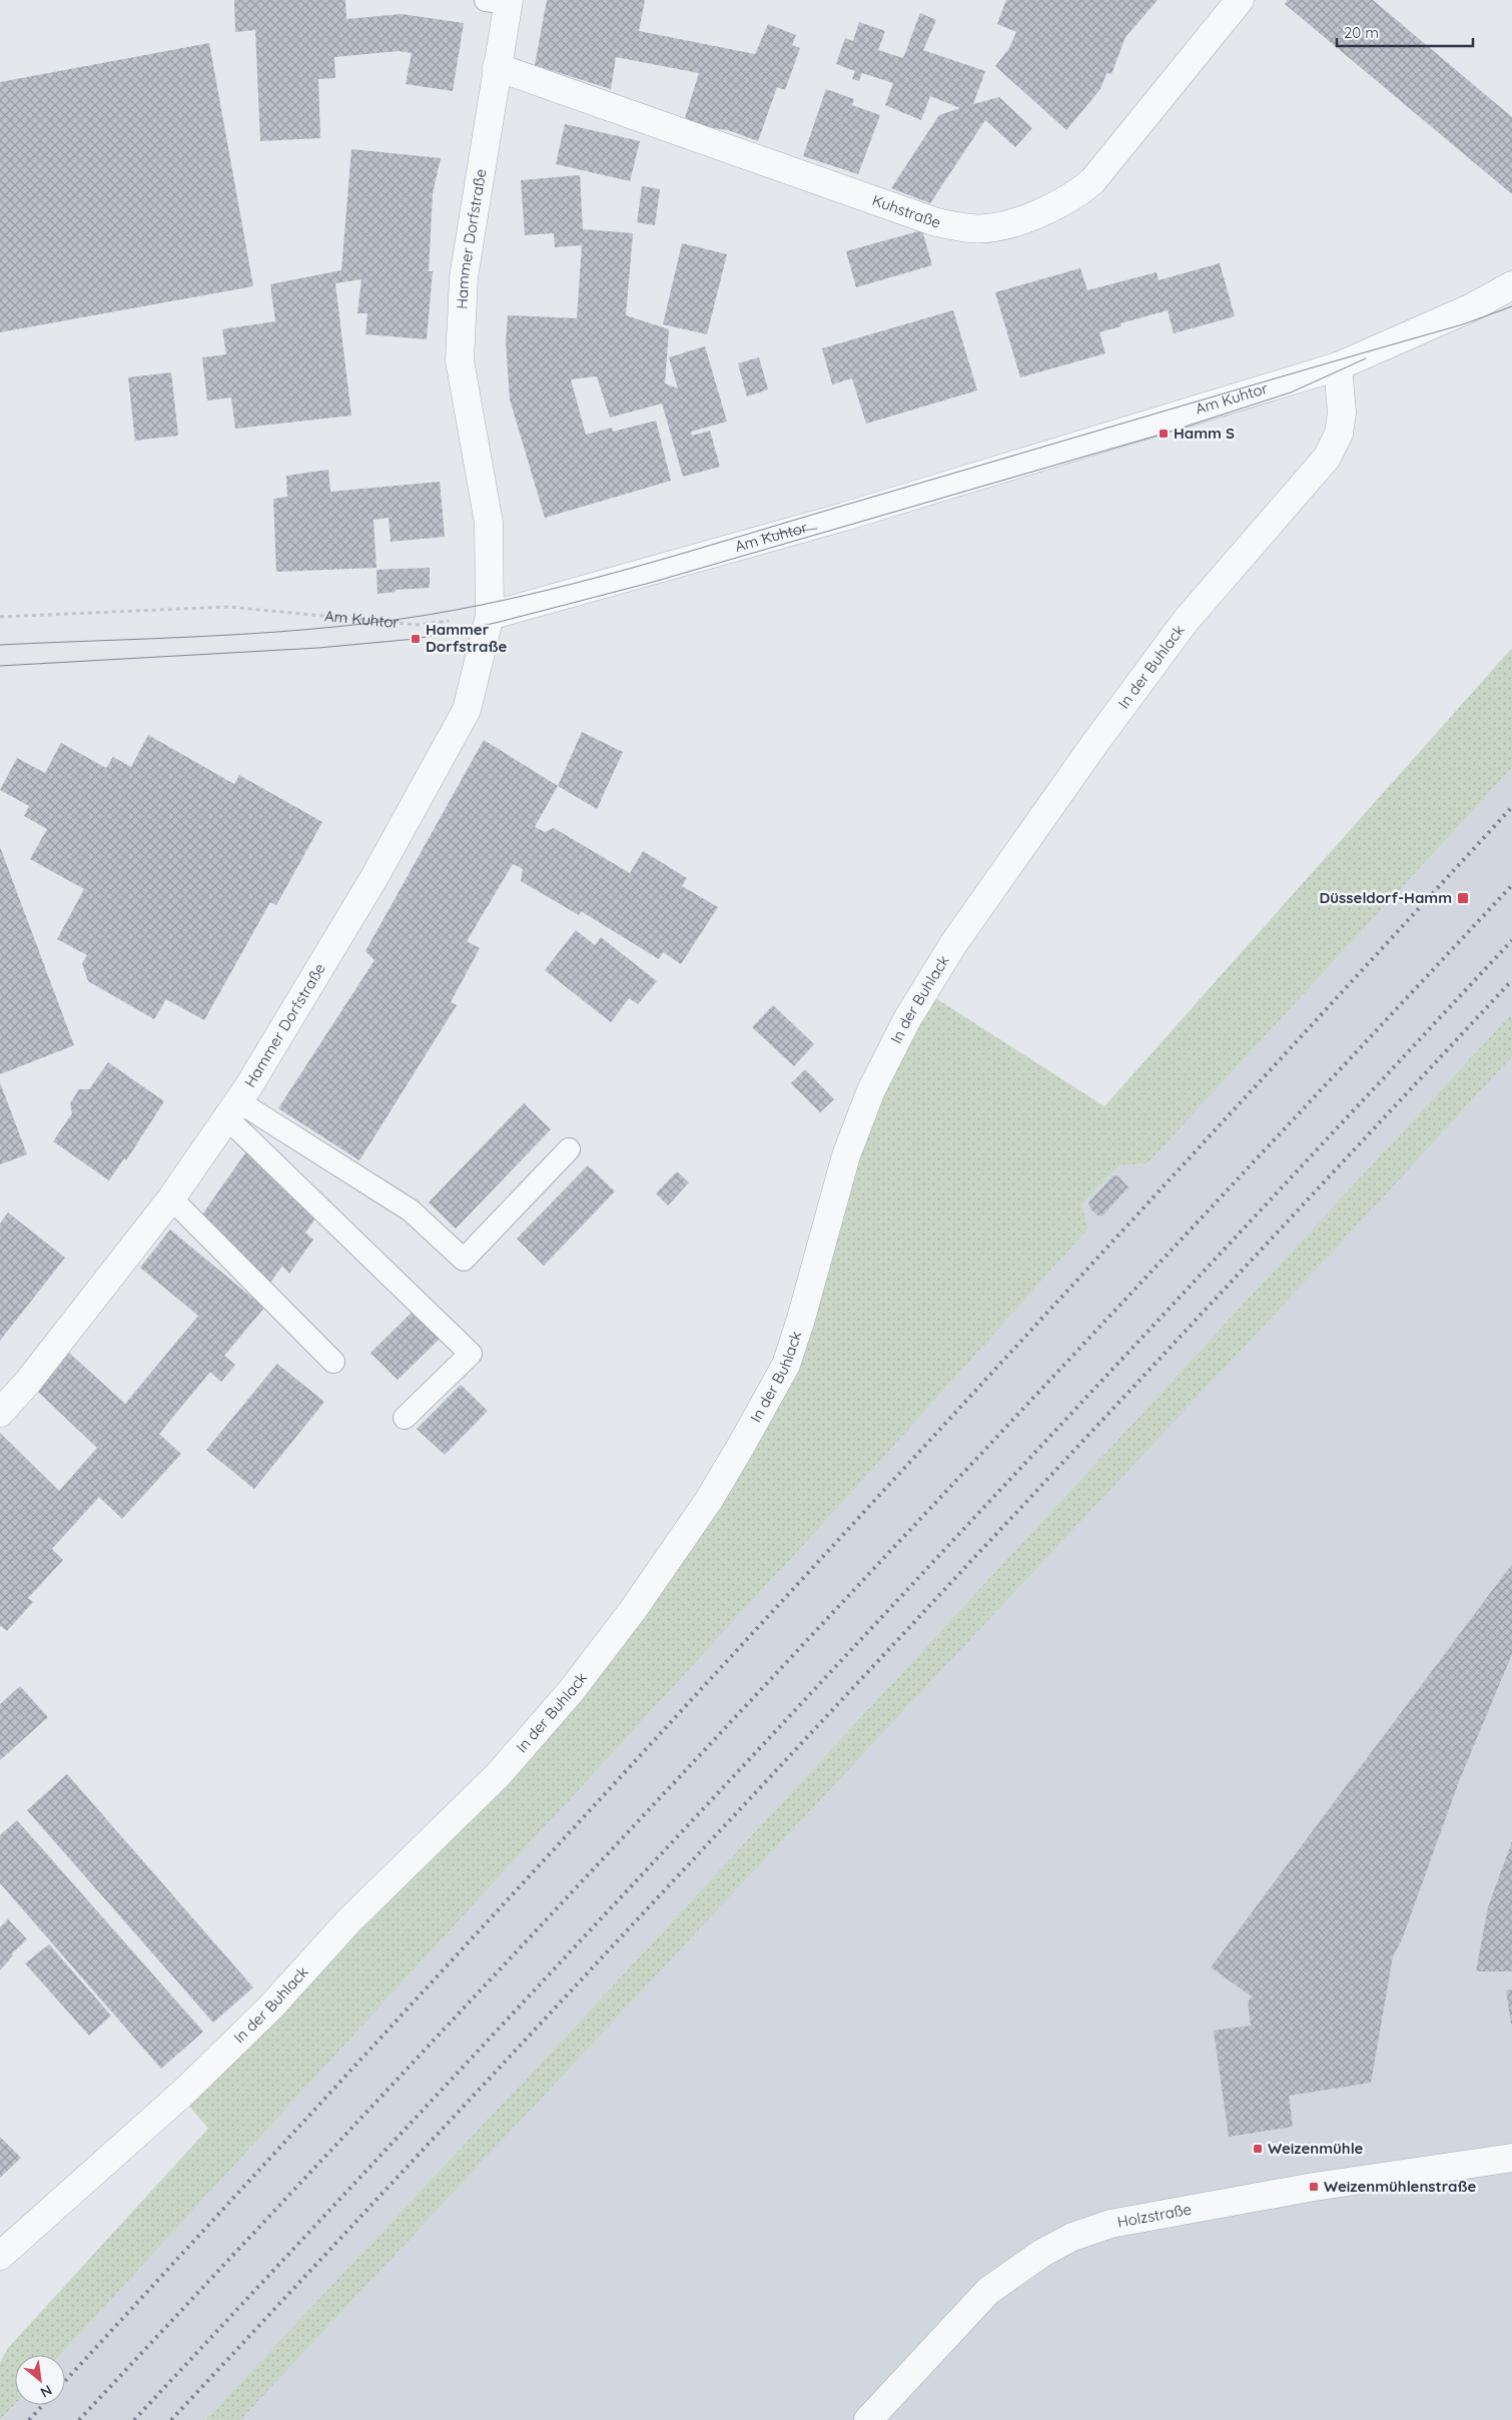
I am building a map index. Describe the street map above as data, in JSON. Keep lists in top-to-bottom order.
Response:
{
  "streets": {
    "street": [
      "Kuhstraße",
      "Hammer Dorfstraße",
      "Am Kuhtor",
      "In der Buhlack",
      "Holzstraße"
    ]
  },
  "crossings": [
    ["Kuhstraße", "Hammer Dorfstraße"],
    ["Hammer Dorfstraße", "Am Kuhtor"],
    ["Am Kuhtor", "In der Buhlack"]
  ],
  "places": {
    "transit": [
      "Hamm S",
      "Hammer Dorfstraße",
      "Düsseldorf-Hamm",
      "Weizenmühle",
      "Weizenmühlenstraße"
    ]
  },
  "scale_bar": "20 m",
  "north": "bottom right"
}
